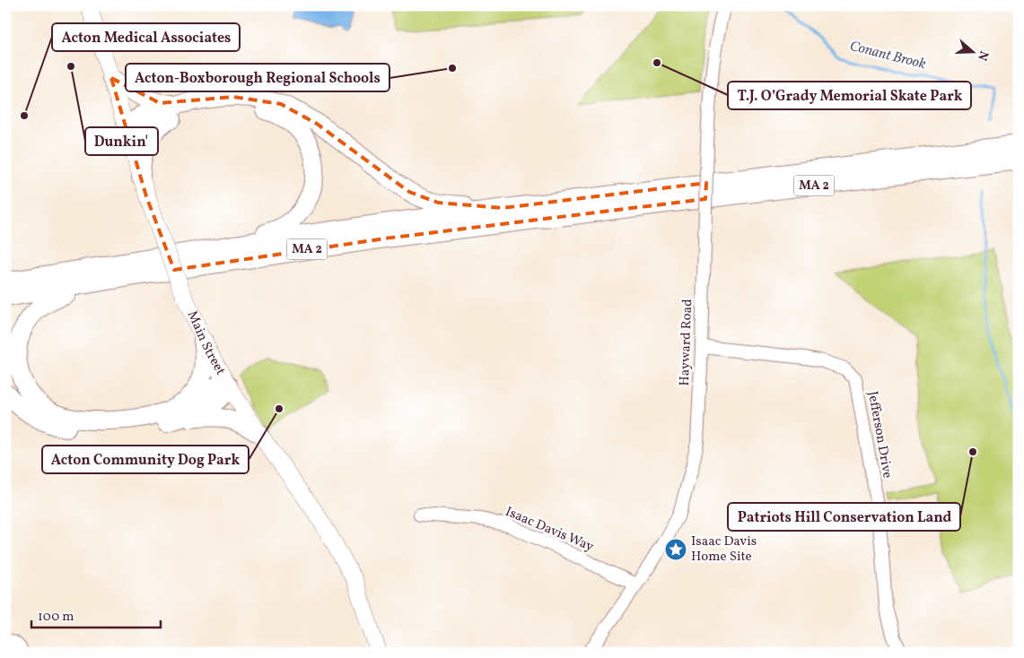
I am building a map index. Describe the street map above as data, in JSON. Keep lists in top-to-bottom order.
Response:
{
  "streets": {
    "highway": ["MA 2"],
    "main road": ["Main Street"],
    "street": ["Hayward Road", "Jefferson Drive", "Isaac Davis Way"]
  },
  "crossings": [
    ["Hayward Road", "Jefferson Drive"],
    ["Hayward Road", "Isaac Davis Way"]
  ],
  "water": ["Conant Brook"],
  "places": {
    "other": [
      "T.J. O’Grady Memorial Skate Park",
      "Dunkin'",
      "Acton-Boxborough Regional Schools",
      "Acton Medical Associates",
      "Acton Community Dog Park",
      "Patriots Hill Conservation Land"
    ],
    "place": ["Isaac Davis Home Site"]
  },
  "scale_bar": "100 m",
  "north": "right"
}
